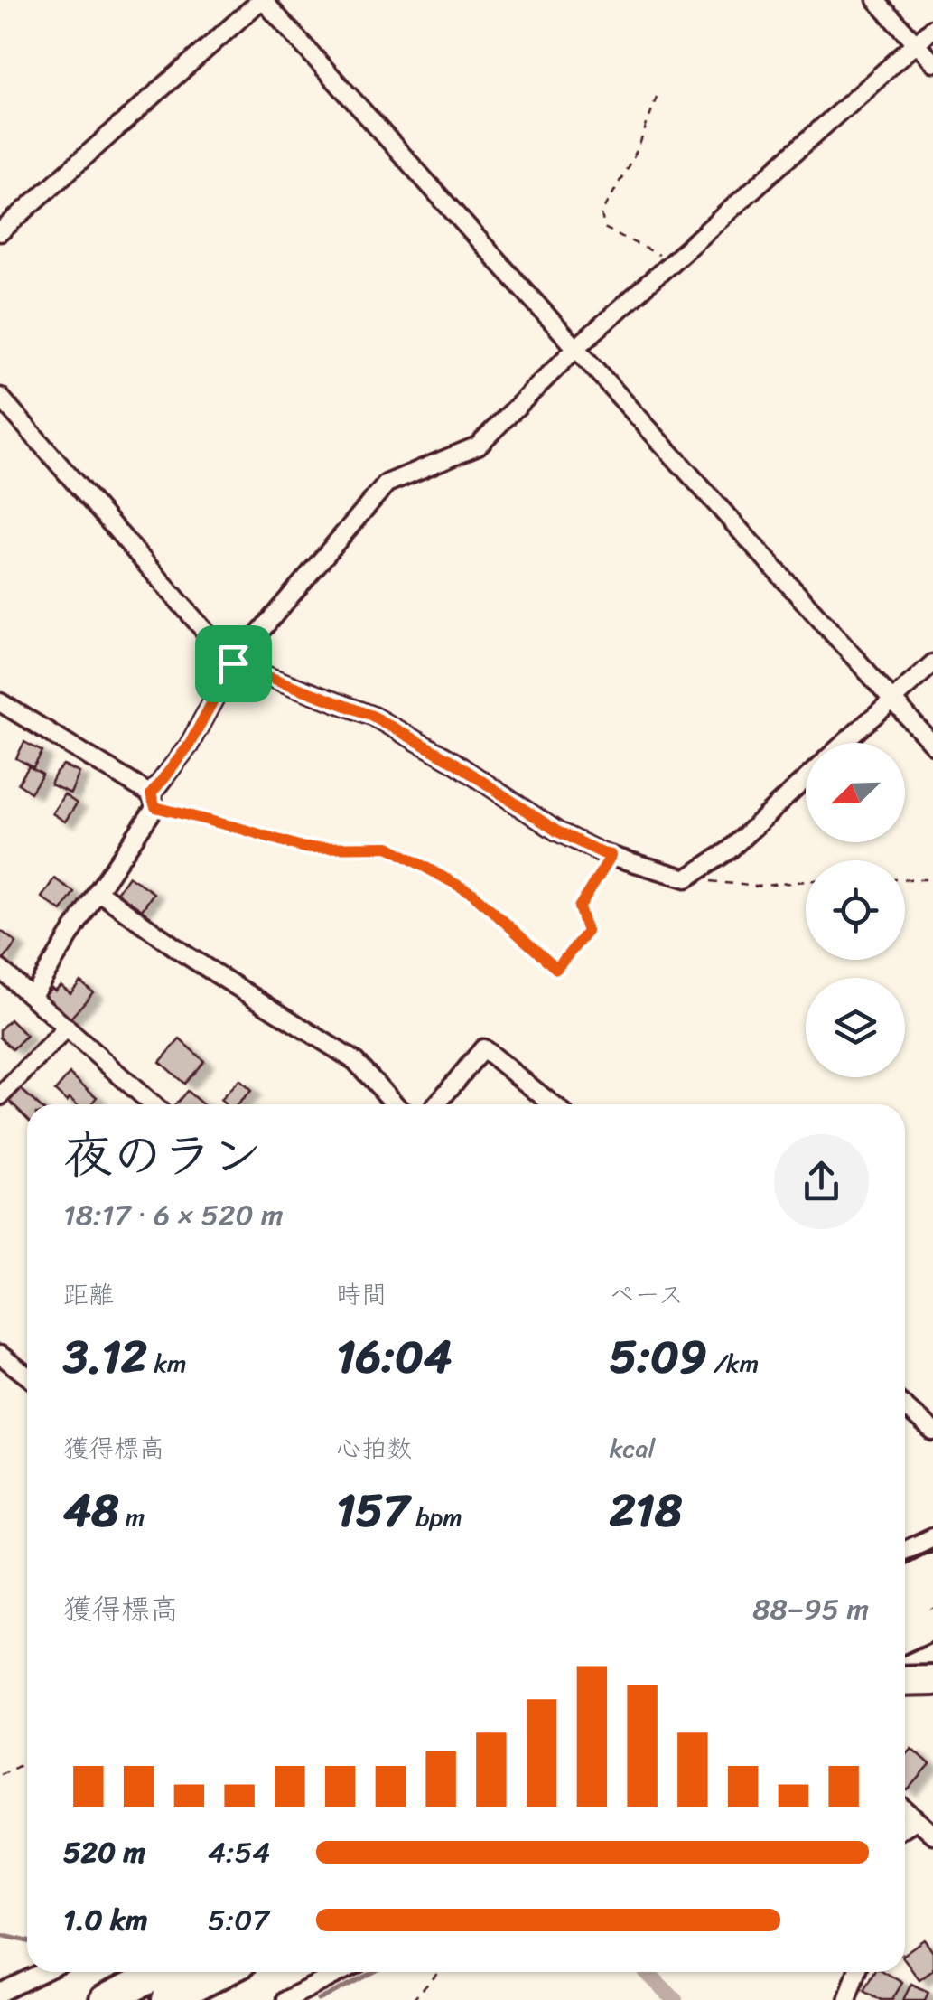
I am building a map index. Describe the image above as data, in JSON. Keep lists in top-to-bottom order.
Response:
{
  "north": "bottom left",
  "page": {
    "heading": ["夜のラン", "18:17 · 6 × 520 m"],
    "stats": [
      ["距離", "3.12 km"],
      ["時間", "16:04"],
      ["ペース", "5:09 /km"],
      ["獲得標高", "48 m"],
      ["心拍数", "157 bpm"],
      ["kcal", "218"]
    ],
    "chart": ["獲得標高", "88–95 m"],
    "list": [
      {
        "name": "520 m",
        "note": "4:54"
      },
      {
        "name": "1.0 km",
        "note": "5:07"
      }
    ]
  }
}
